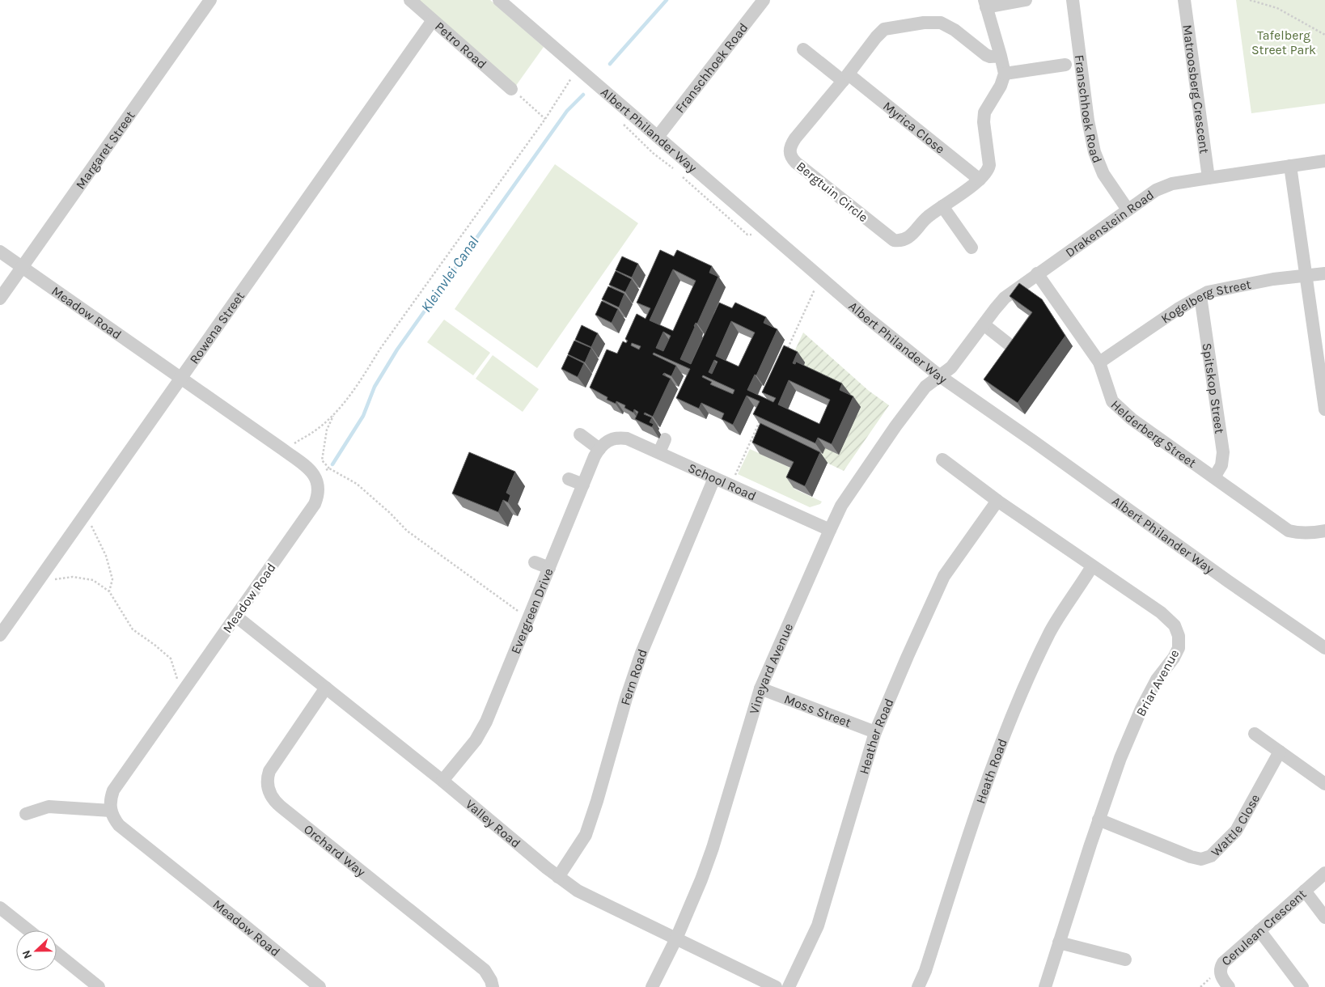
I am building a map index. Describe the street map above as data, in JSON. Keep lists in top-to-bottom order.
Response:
{
  "streets": {
    "street": [
      "Petro Road",
      "Franschhoek Road",
      "Matroosberg Crescent",
      "Myrica Close",
      "Albert Philander Way",
      "Margaret Street",
      "Bergtuin Circle",
      "Drakenstein Road",
      "Kogelberg Street",
      "Meadow Road",
      "Rowena Street",
      "Spitskop Street",
      "Helderberg Street",
      "School Road",
      "Evergreen Drive",
      "Vineyard Avenue",
      "Fern Road",
      "Briar Avenue",
      "Moss Street",
      "Heather Road",
      "Heath Road",
      "Valley Road",
      "Wattle Close",
      "Orchard Way",
      "Cerulean Crescent"
    ]
  },
  "crossings": [
    ["Petro Road", "Rowena Street"],
    ["Franschhoek Road", "Albert Philander Way"],
    ["Franschhoek Road", "Drakenstein Road"],
    ["Matroosberg Crescent", "Drakenstein Road"],
    ["Myrica Close", "Bergtuin Circle"],
    ["Albert Philander Way", "Drakenstein Road"],
    ["Albert Philander Way", "Vineyard Avenue"],
    ["Margaret Street", "Meadow Road"],
    ["Drakenstein Road", "Helderberg Street"],
    ["Drakenstein Road", "Vineyard Avenue"],
    ["Kogelberg Street", "Spitskop Street"],
    ["Kogelberg Street", "Helderberg Street"],
    ["Meadow Road", "Rowena Street"],
    ["Meadow Road", "Valley Road"],
    ["Spitskop Street", "Helderberg Street"],
    ["School Road", "Evergreen Drive"],
    ["School Road", "Vineyard Avenue"],
    ["School Road", "Fern Road"],
    ["Evergreen Drive", "Valley Road"],
    ["Vineyard Avenue", "Moss Street"],
    ["Vineyard Avenue", "Valley Road"],
    ["Fern Road", "Valley Road"],
    ["Briar Avenue", "Heather Road"],
    ["Briar Avenue", "Heath Road"],
    ["Briar Avenue", "Wattle Close"],
    ["Moss Street", "Heather Road"],
    ["Valley Road", "Orchard Way"]
  ],
  "water": ["Kleinvlei Canal"],
  "parks": ["Tafelberg Street Park"],
  "north": "left"
}
